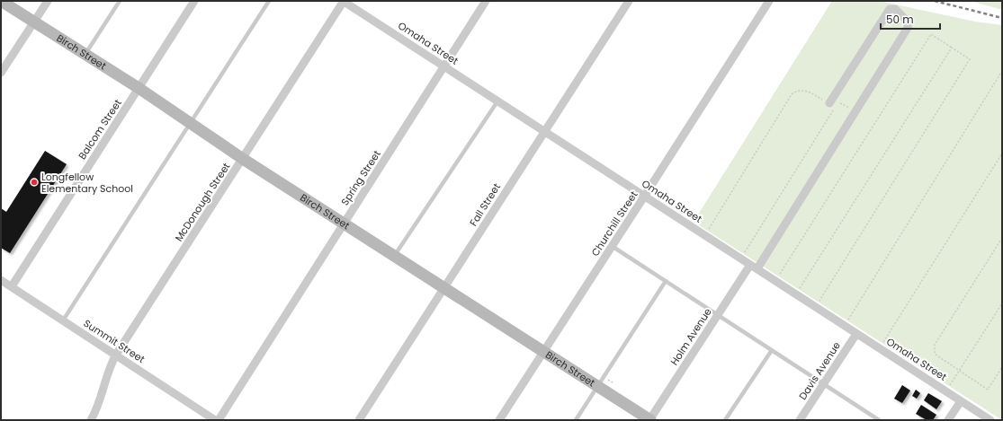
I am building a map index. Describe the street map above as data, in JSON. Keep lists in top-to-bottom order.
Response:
{
  "streets": {
    "main road": ["Birch Street"],
    "street": [
      "Omaha Street",
      "Balcom Street",
      "Spring Street",
      "McDonough Street",
      "Fall Street",
      "Churchill Street",
      "Holm Avenue",
      "Summit Street",
      "Davis Avenue"
    ]
  },
  "crossings": [
    ["Omaha Street", "Spring Street"],
    ["Omaha Street", "McDonough Street"],
    ["Omaha Street", "Fall Street"],
    ["Omaha Street", "Churchill Street"],
    ["Omaha Street", "Holm Avenue"],
    ["Omaha Street", "Davis Avenue"],
    ["Birch Street", "Balcom Street"],
    ["Birch Street", "Spring Street"],
    ["Birch Street", "McDonough Street"],
    ["Birch Street", "Fall Street"],
    ["Birch Street", "Churchill Street"],
    ["Birch Street", "Holm Avenue"],
    ["Balcom Street", "Summit Street"],
    ["McDonough Street", "Summit Street"]
  ],
  "places": ["Longfellow Elementary School"],
  "scale_bar": "50 m"
}
